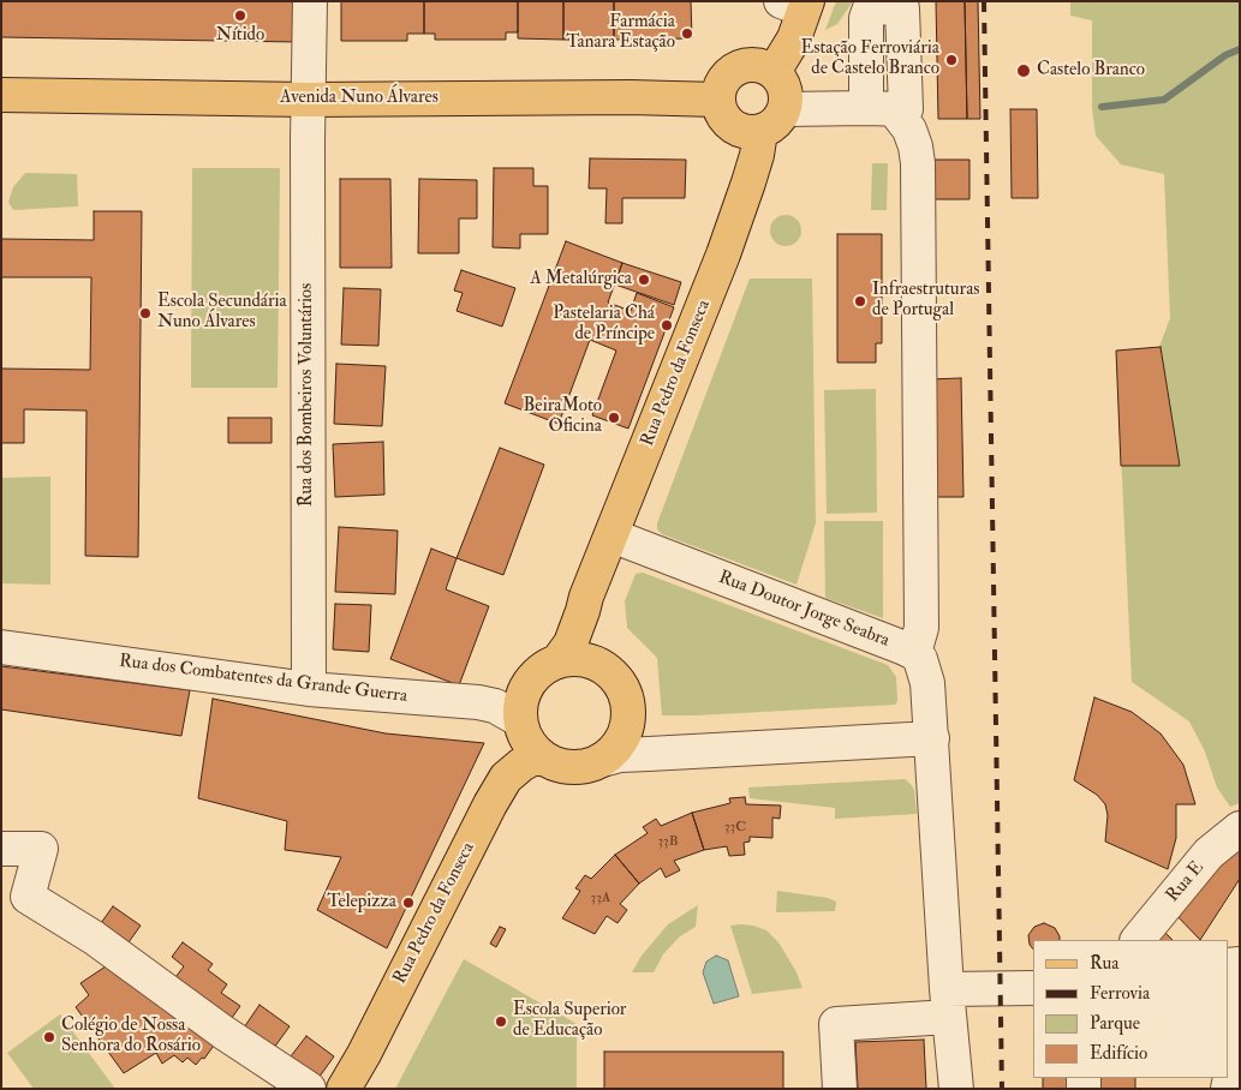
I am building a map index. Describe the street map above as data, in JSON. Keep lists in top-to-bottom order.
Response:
{
  "streets": {
    "main road": ["Avenida Nuno Álvares", "Rua Pedro da Fonseca"],
    "street": [
      "Rua dos Bombeiros Voluntários",
      "Rua Doutor Jorge Seabra",
      "Rua dos Combatentes da Grande Guerra",
      "Rua E"
    ]
  },
  "crossings": [
    ["Avenida Nuno Álvares", "Rua Pedro da Fonseca"],
    ["Avenida Nuno Álvares", "Rua dos Bombeiros Voluntários"],
    ["Rua Pedro da Fonseca", "Rua Doutor Jorge Seabra"],
    ["Rua Pedro da Fonseca", "Rua dos Combatentes da Grande Guerra"],
    ["Rua dos Bombeiros Voluntários", "Rua dos Combatentes da Grande Guerra"]
  ],
  "places": [
    "Nítido",
    "Farmácia Tanara Estação",
    "Estação Ferroviária de Castelo Branco",
    "Castelo Branco",
    "A Metalúrgica",
    "Infraestruturas de Portugal",
    "Escola Secundária Nuno Álvares",
    "Pastelaria Chá de Príncipe",
    "BeiraMoto Oficina",
    "Telepizza",
    "Escola Superior de Educação",
    "Colégio de Nossa Senhora do Rosário"
  ],
  "house_numbers": ["33C", "33B", "33A"],
  "legend": [
    "Rua",
    "Ferrovia",
    "Parque",
    "Edifício"
  ]
}
